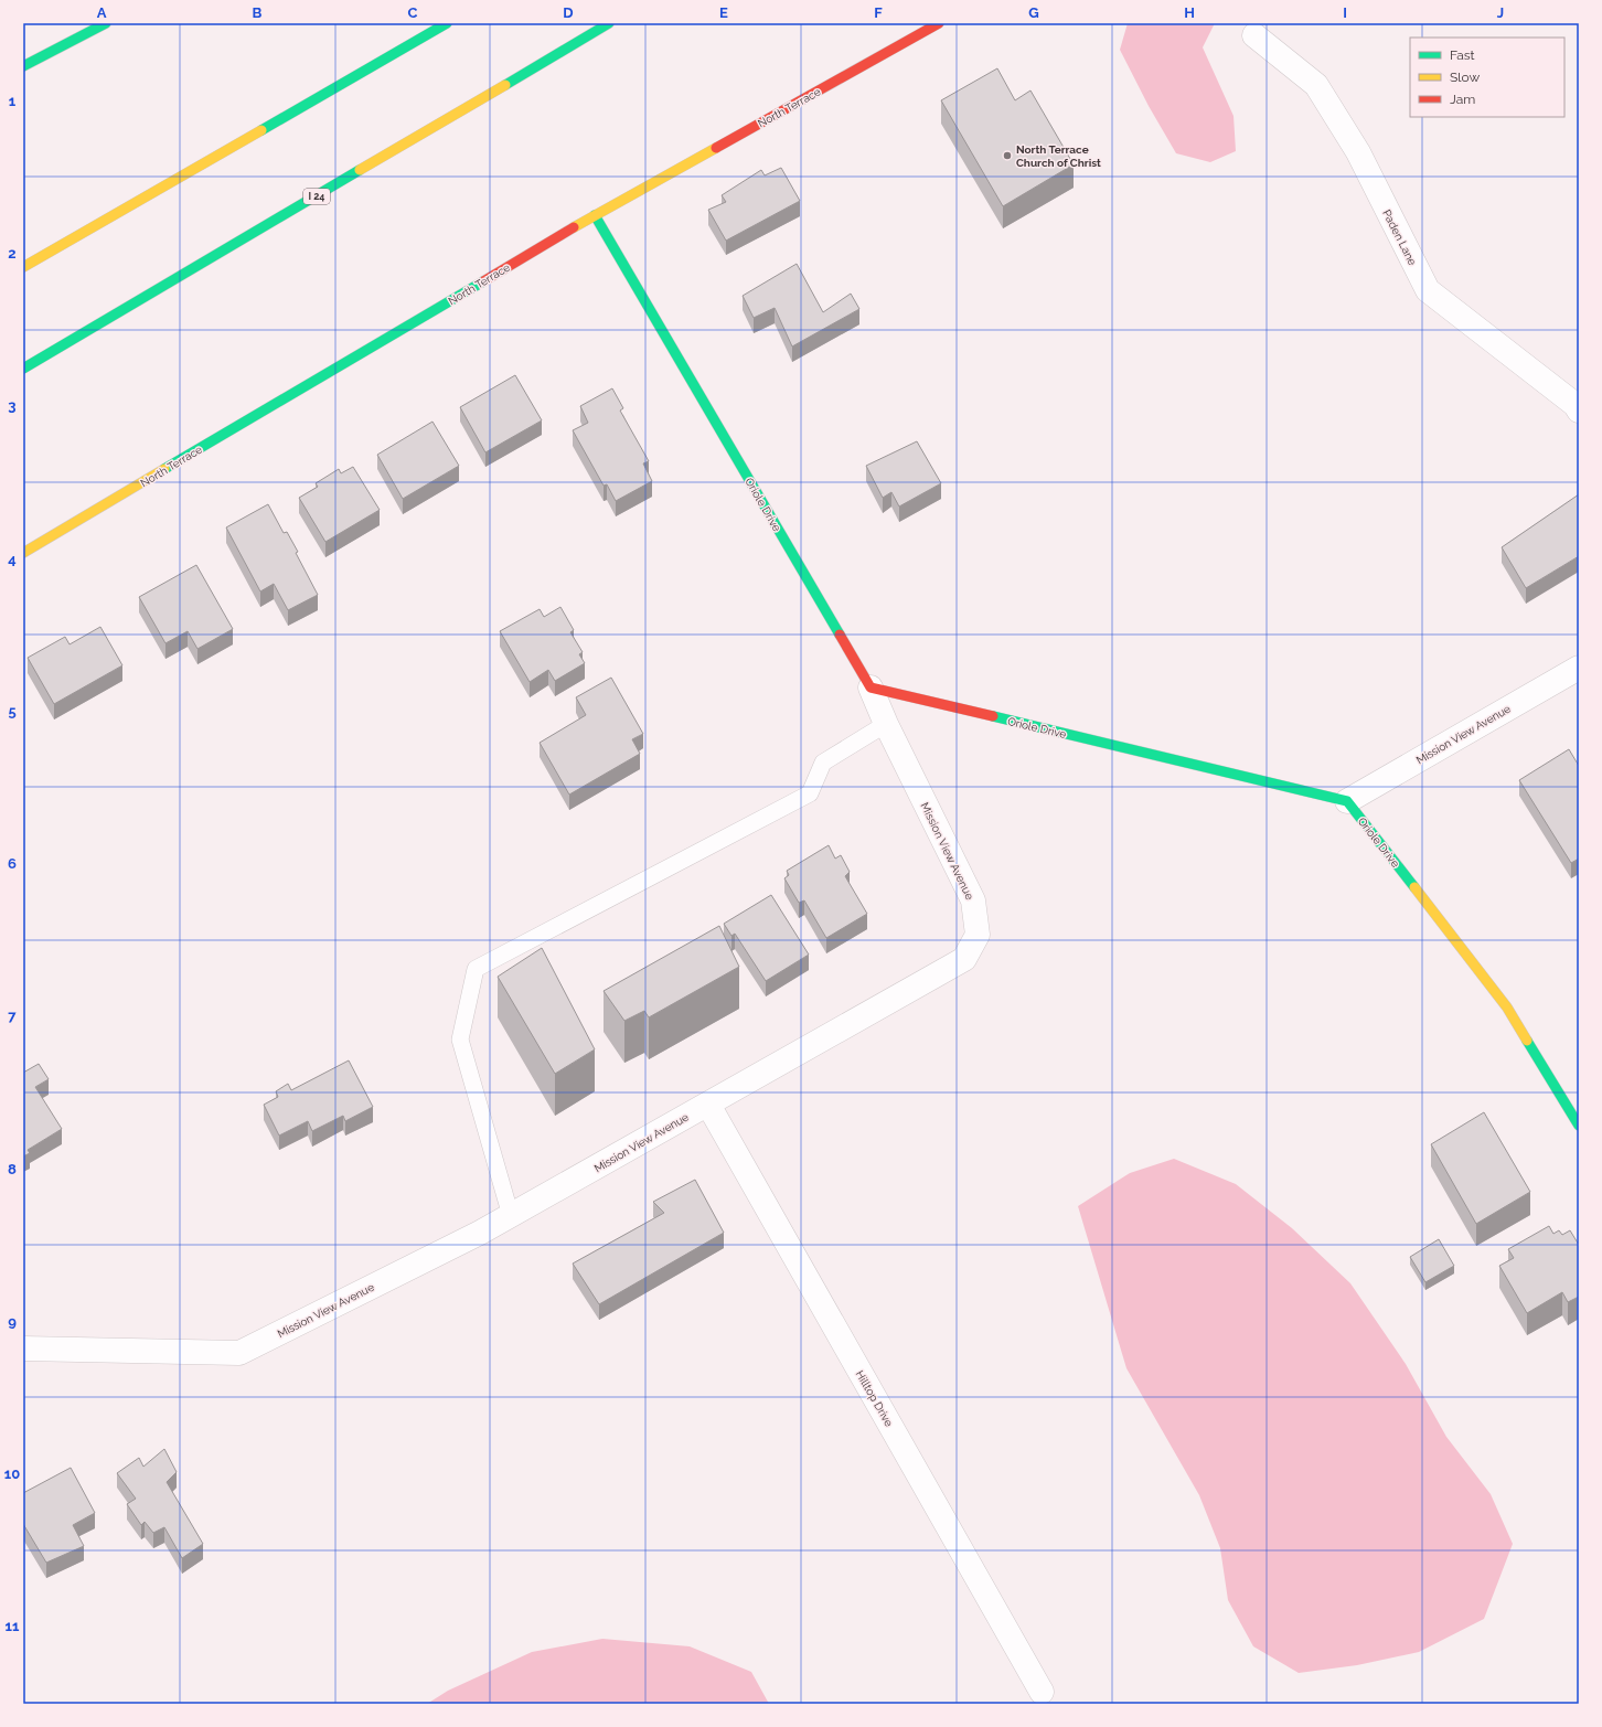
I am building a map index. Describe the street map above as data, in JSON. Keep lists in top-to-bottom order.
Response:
{
  "streets": {
    "main road": ["North Terrace", "I 24", "Oriole Drive"],
    "street": ["Paden Lane", "Mission View Avenue", "Hilltop Drive"]
  },
  "crossings": [
    ["North Terrace", "Oriole Drive"],
    ["Oriole Drive", "Mission View Avenue"],
    ["Mission View Avenue", "Hilltop Drive"]
  ],
  "places": ["North Terrace Church of Christ"],
  "legend": ["Fast", "Slow", "Jam"],
  "grid": {
    "columns": [
      "A",
      "B",
      "C",
      "D",
      "E",
      "F",
      "G",
      "H",
      "I",
      "J"
    ],
    "rows": [
      "1",
      "2",
      "3",
      "4",
      "5",
      "6",
      "7",
      "8",
      "9",
      "10",
      "11"
    ]
  }
}
